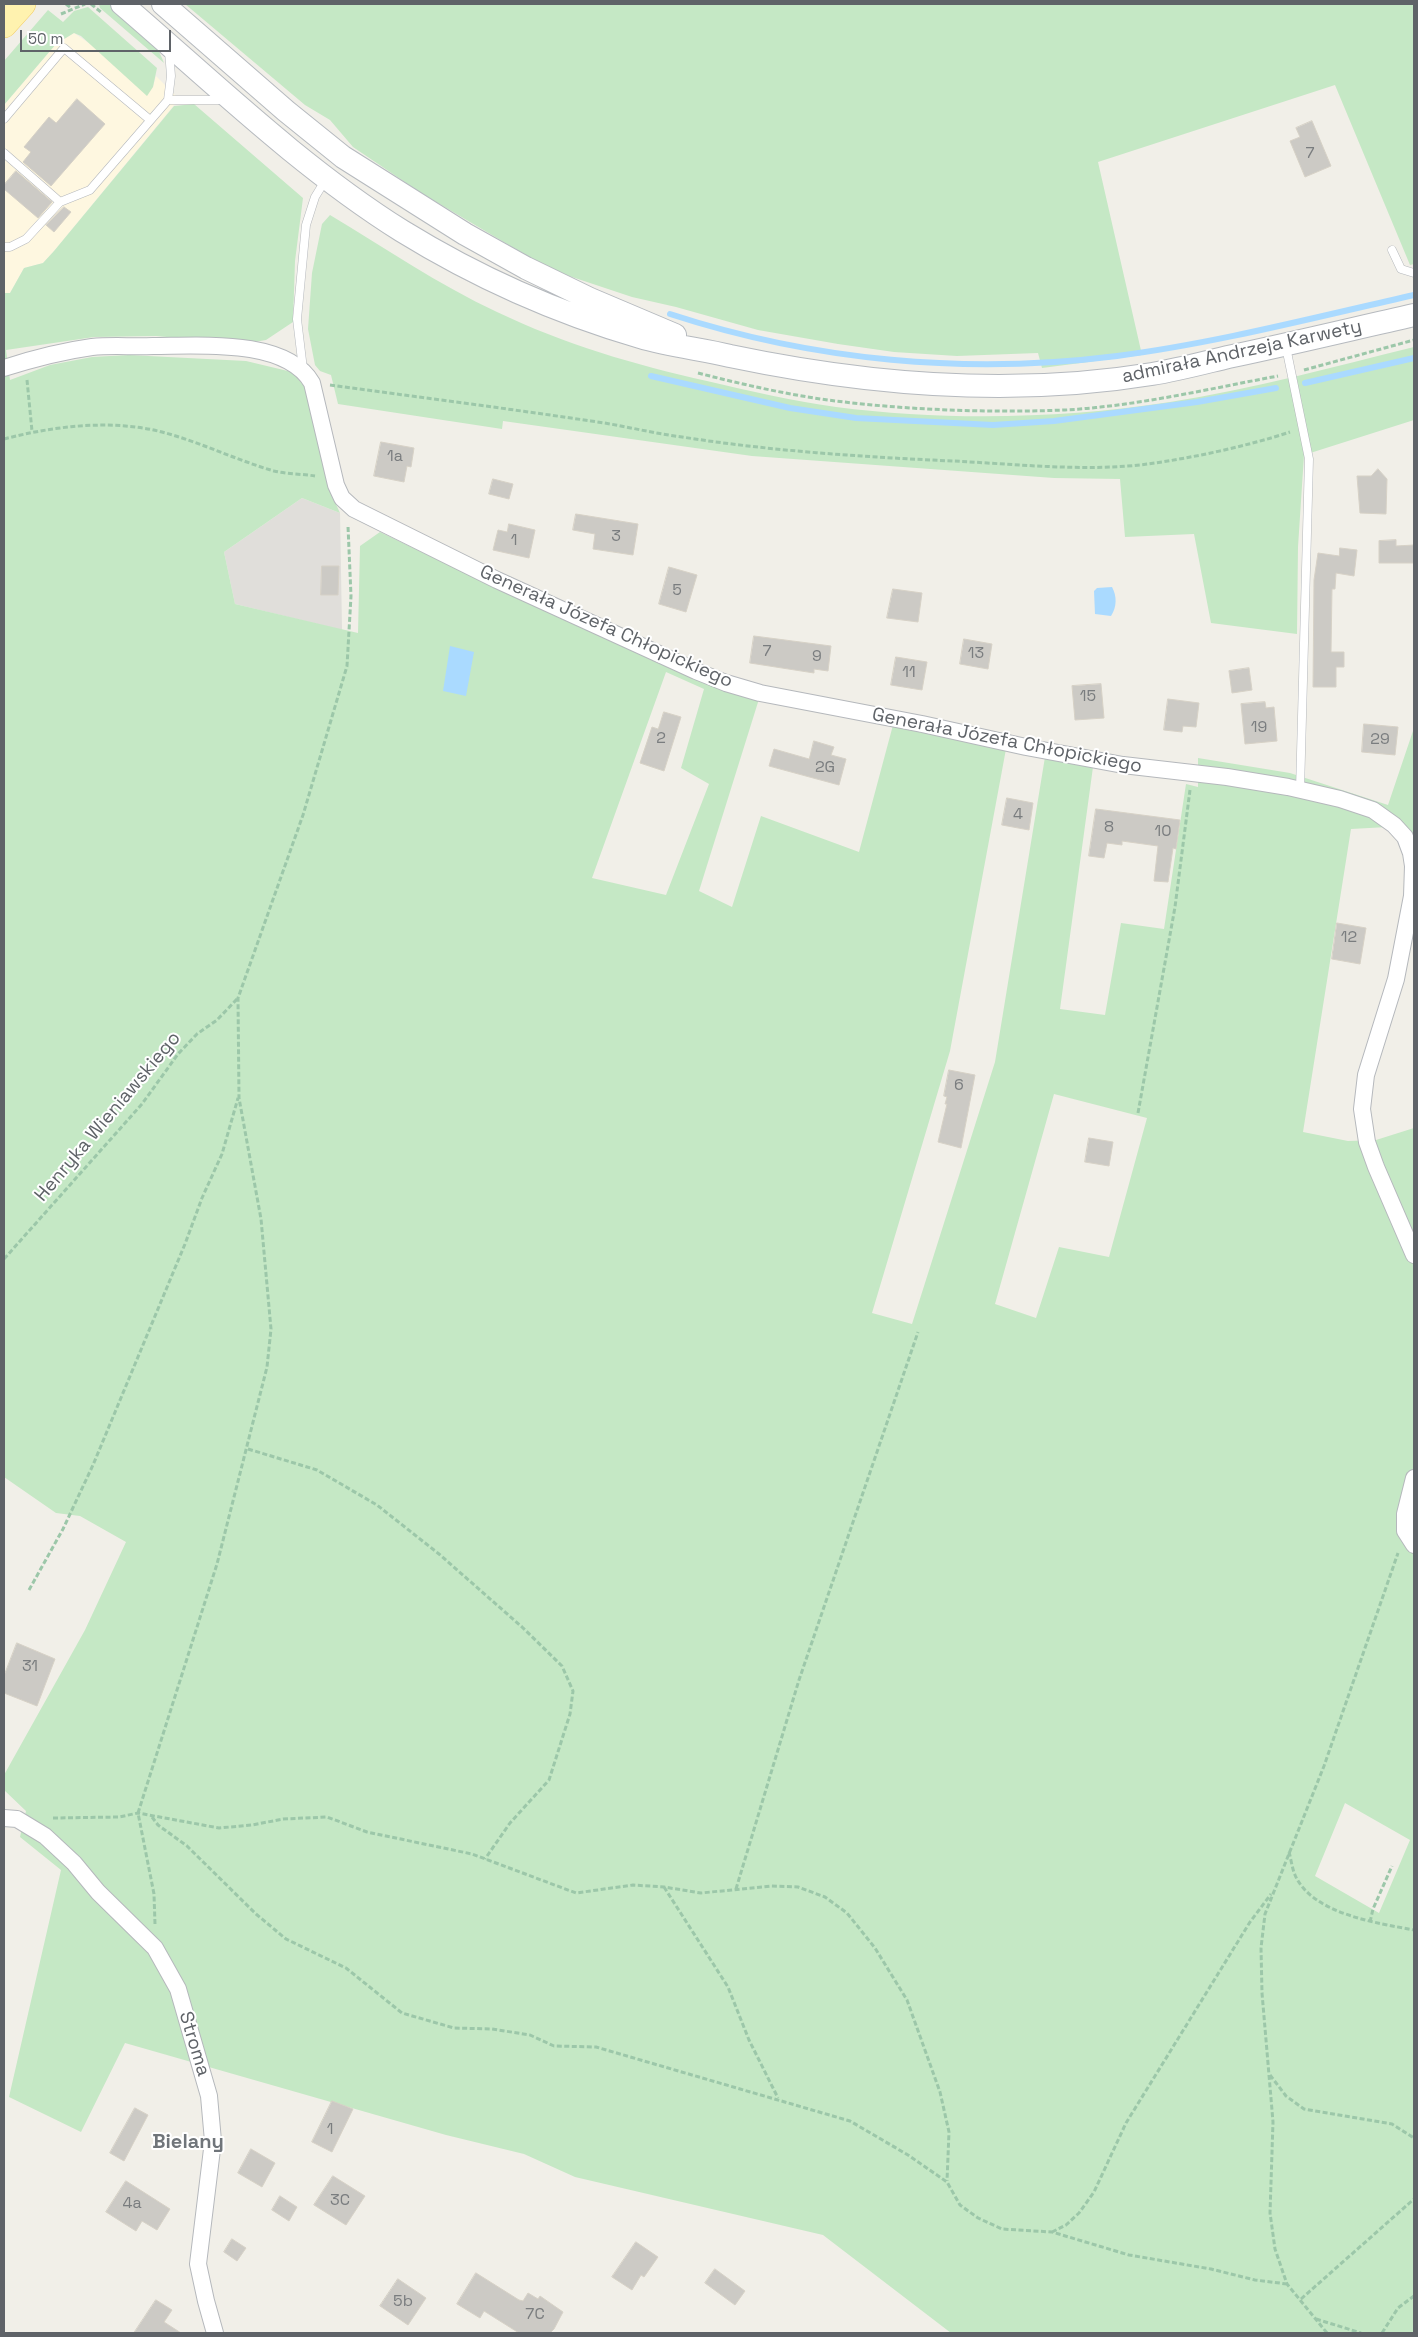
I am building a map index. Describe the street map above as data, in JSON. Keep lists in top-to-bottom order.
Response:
{
  "streets": {
    "main road": ["admirała Andrzeja Karwety"],
    "street": ["Generała Józefa Chłopickiego", "Stroma"],
    "path": ["Henryka Wieniawskiego"]
  },
  "districts": ["Bielany"],
  "house_numbers": [
    "7",
    "1a",
    "3",
    "1",
    "5",
    "7",
    "13",
    "9",
    "11",
    "15",
    "19",
    "2",
    "29",
    "2G",
    "4",
    "8",
    "10",
    "12",
    "6",
    "31",
    "1",
    "3C",
    "4a",
    "5b",
    "7C"
  ],
  "scale_bar": "50 m"
}
